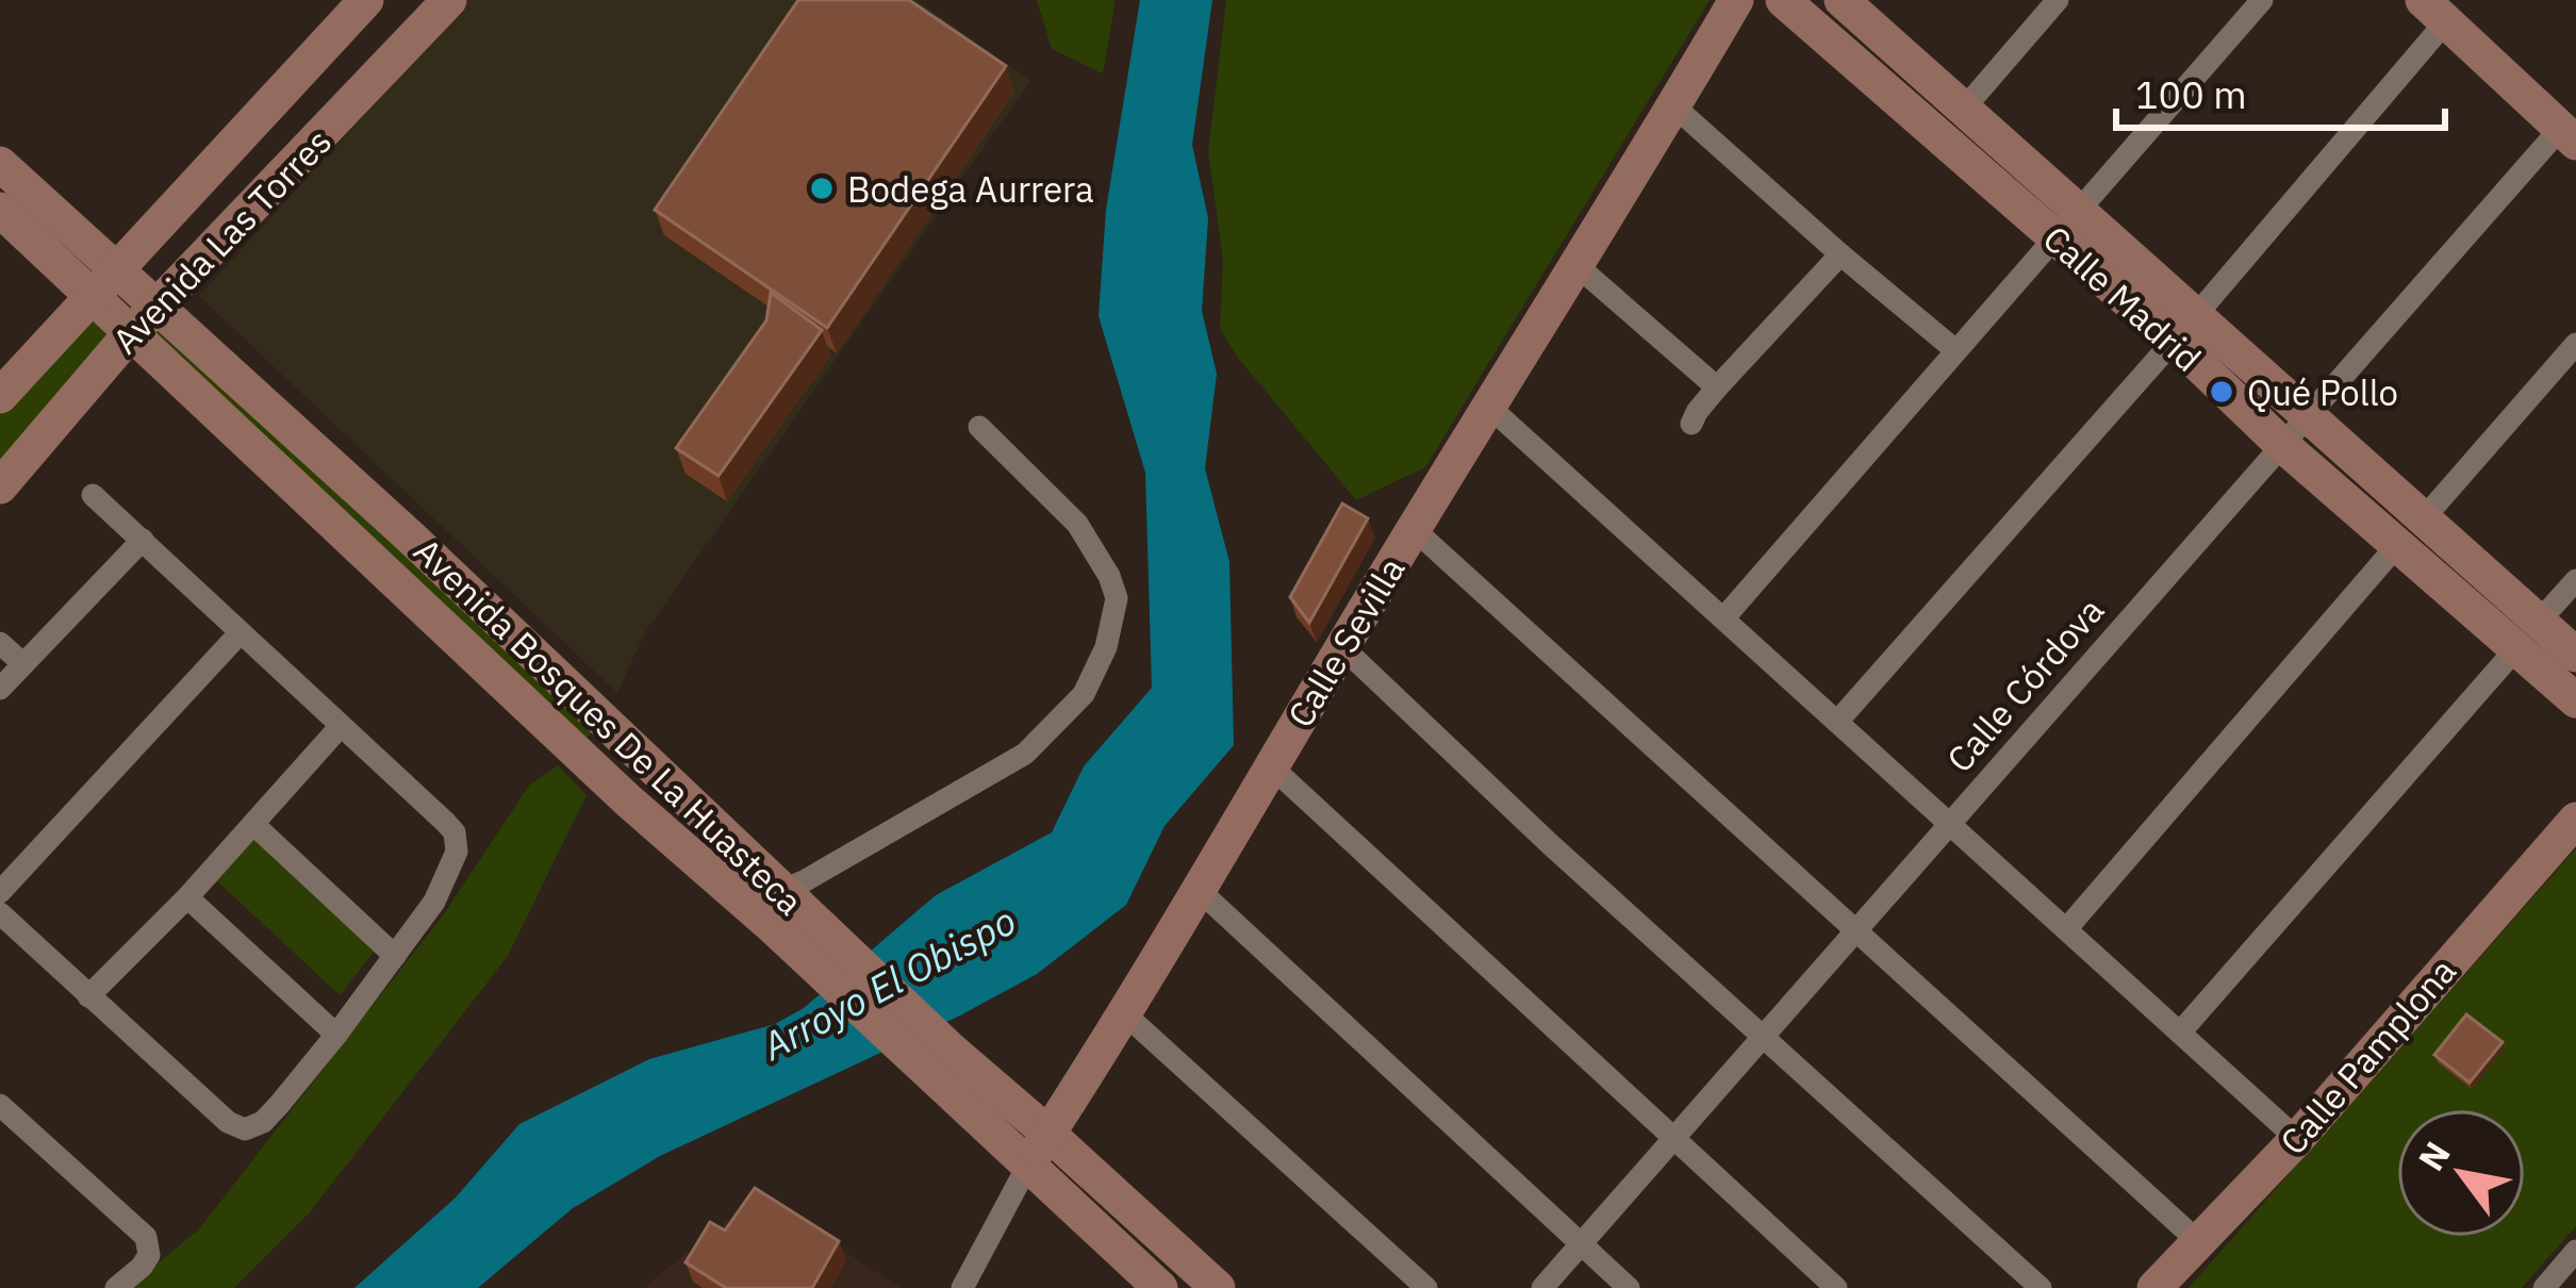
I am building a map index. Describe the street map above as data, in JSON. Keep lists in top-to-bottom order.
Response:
{
  "streets": {
    "street": [
      "Avenida Las Torres",
      "Calle Madrid",
      "Calle Sevilla",
      "Calle Córdova",
      "Avenida Bosques De La Huasteca",
      "Calle Pamplona"
    ]
  },
  "crossings": [
    ["Avenida Las Torres", "Avenida Bosques De La Huasteca"],
    ["Calle Madrid", "Calle Córdova"],
    ["Calle Sevilla", "Avenida Bosques De La Huasteca"]
  ],
  "water": ["Arroyo El Obispo"],
  "places": ["Bodega Aurrera", "Qué Pollo"],
  "scale_bar": "100 m",
  "north": "top left"
}
